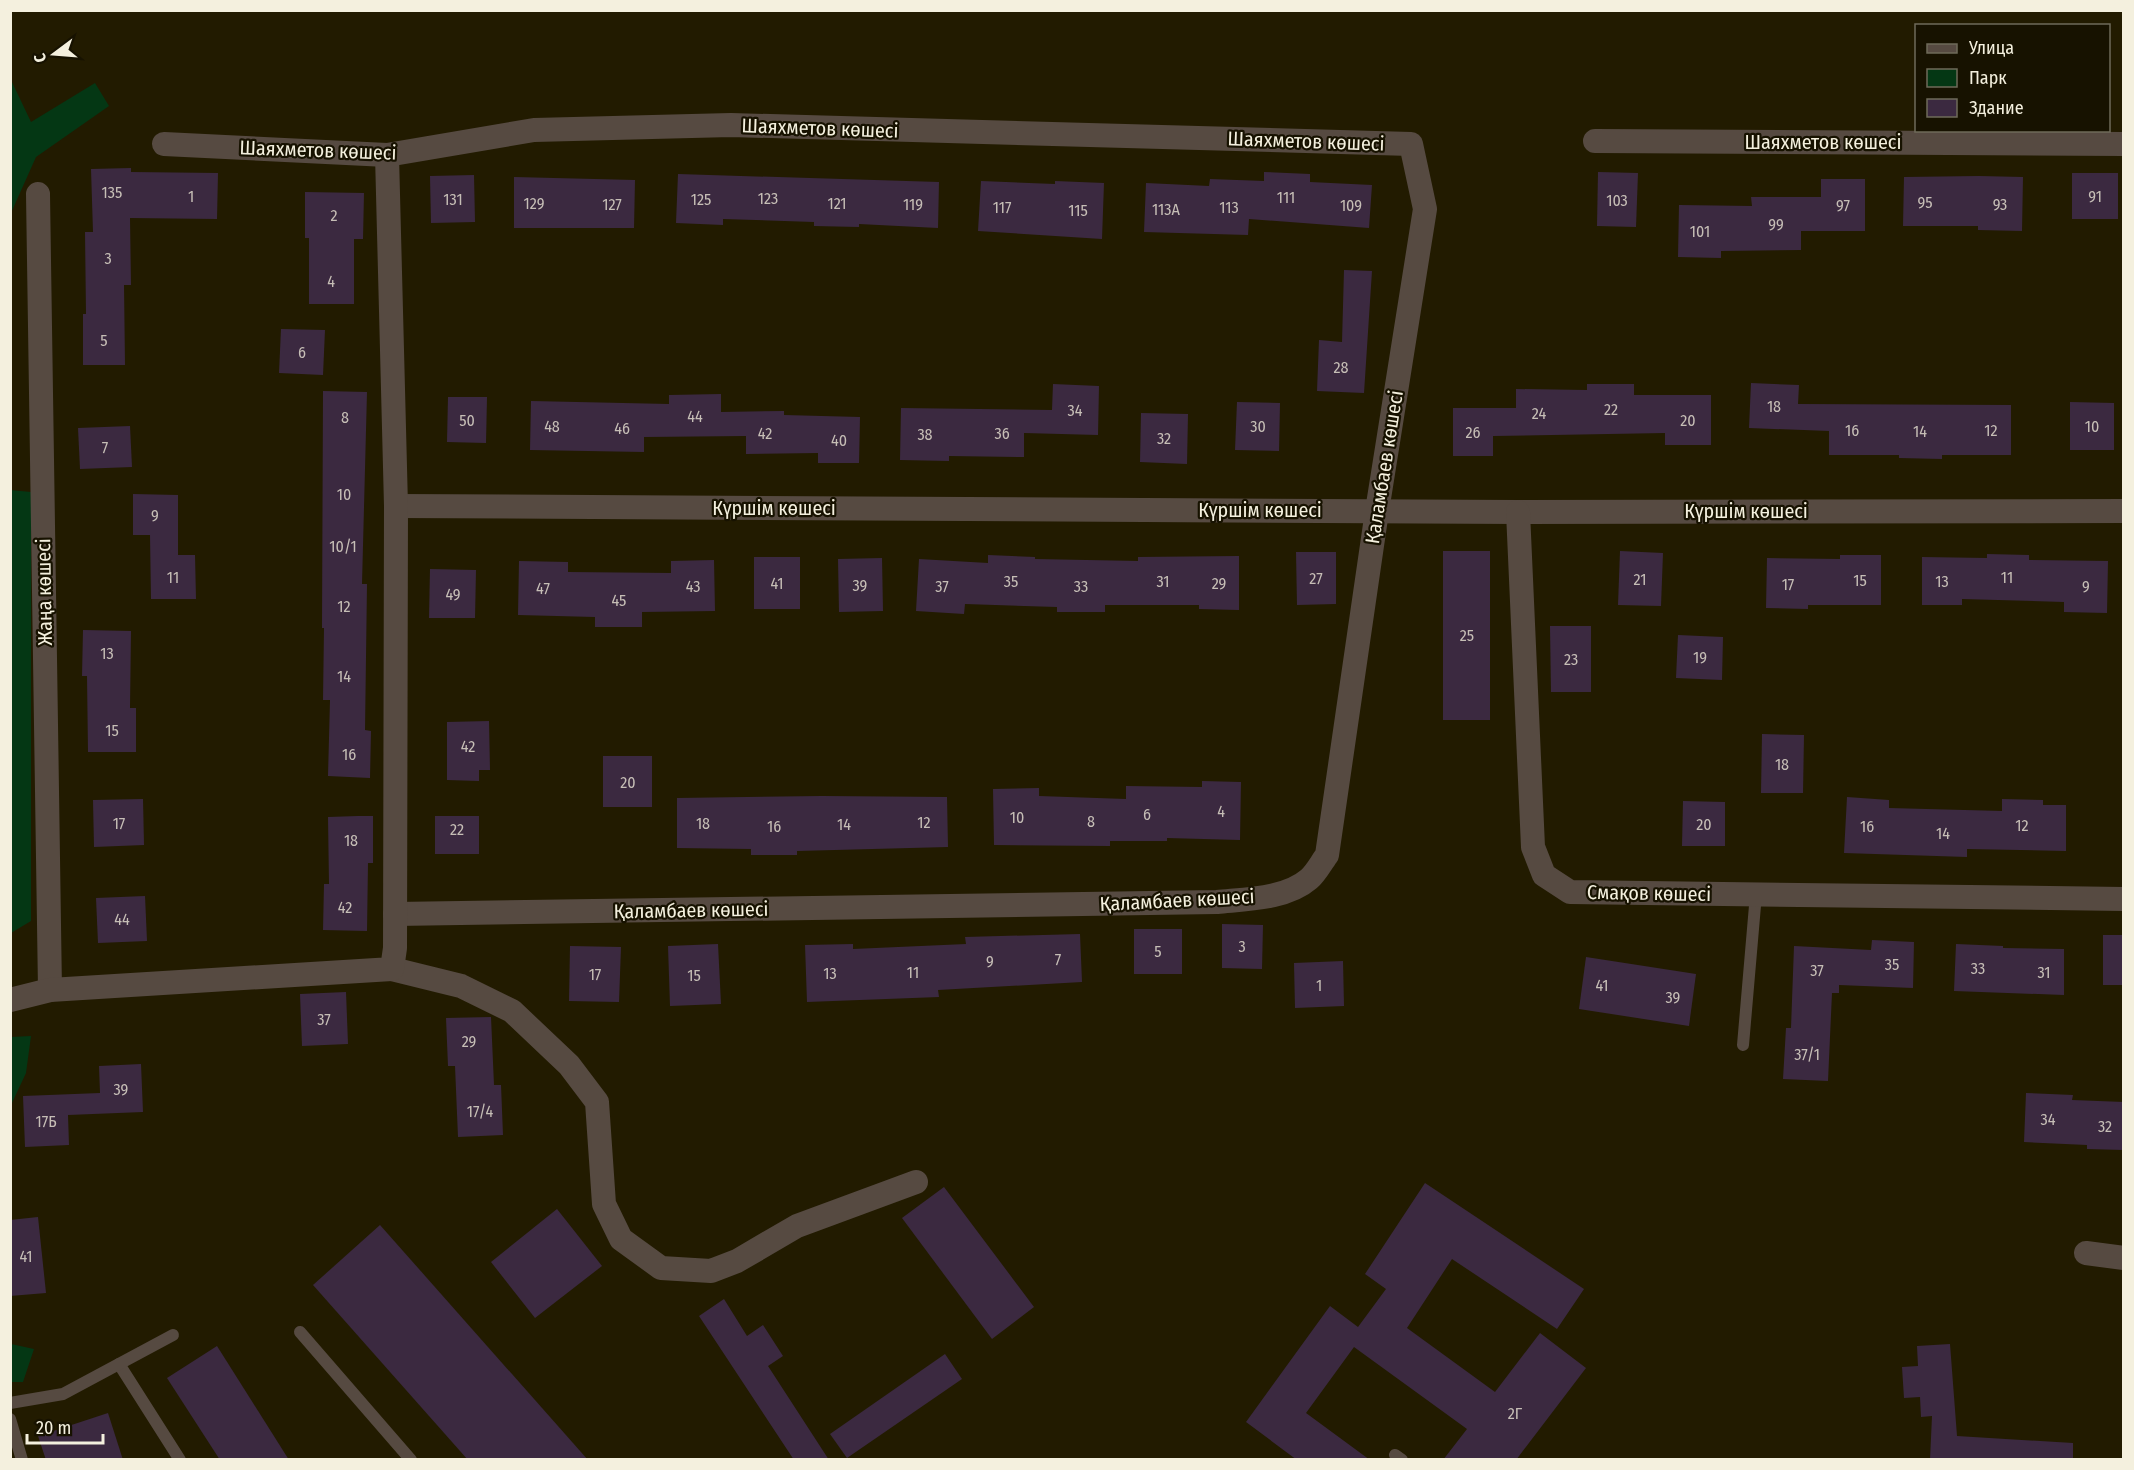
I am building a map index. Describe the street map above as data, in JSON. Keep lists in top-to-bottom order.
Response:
{
  "streets": {
    "street": [
      "Шаяхметов көшесі",
      "Қаламбаев көшесі",
      "Күршім көшесі",
      "Жаңа көшесі",
      "Смақов көшесі"
    ]
  },
  "crossings": [
    ["Шаяхметов көшесі", "Қаламбаев көшесі"],
    ["Қаламбаев көшесі", "Күршім көшесі"],
    ["Күршім көшесі", "Смақов көшесі"]
  ],
  "house_numbers": [
    "135",
    "1",
    "91",
    "111",
    "123",
    "131",
    "125",
    "103",
    "95",
    "129",
    "121",
    "127",
    "119",
    "93",
    "109",
    "97",
    "117",
    "113",
    "113А",
    "115",
    "2",
    "99",
    "101",
    "3",
    "4",
    "5",
    "6",
    "28",
    "18",
    "22",
    "34",
    "24",
    "44",
    "8",
    "50",
    "20",
    "48",
    "30",
    "10",
    "46",
    "16",
    "12",
    "14",
    "26",
    "42",
    "36",
    "38",
    "32",
    "40",
    "7",
    "10",
    "9",
    "10/1",
    "11",
    "11",
    "27",
    "21",
    "15",
    "35",
    "31",
    "13",
    "41",
    "29",
    "17",
    "39",
    "43",
    "37",
    "33",
    "9",
    "47",
    "49",
    "45",
    "12",
    "25",
    "13",
    "19",
    "23",
    "14",
    "15",
    "42",
    "16",
    "18",
    "20",
    "4",
    "6",
    "10",
    "8",
    "12",
    "17",
    "18",
    "14",
    "20",
    "12",
    "16",
    "16",
    "22",
    "14",
    "18",
    "42",
    "44",
    "3",
    "5",
    "7",
    "9",
    "35",
    "33",
    "37",
    "11",
    "31",
    "13",
    "17",
    "15",
    "1",
    "41",
    "39",
    "37",
    "29",
    "37/1",
    "39",
    "17/4",
    "34",
    "17Б",
    "32",
    "41",
    "2Г"
  ],
  "legend": ["Улица", "Парк", "Здание"],
  "scale_bar": "20 m",
  "north": "left"
}
